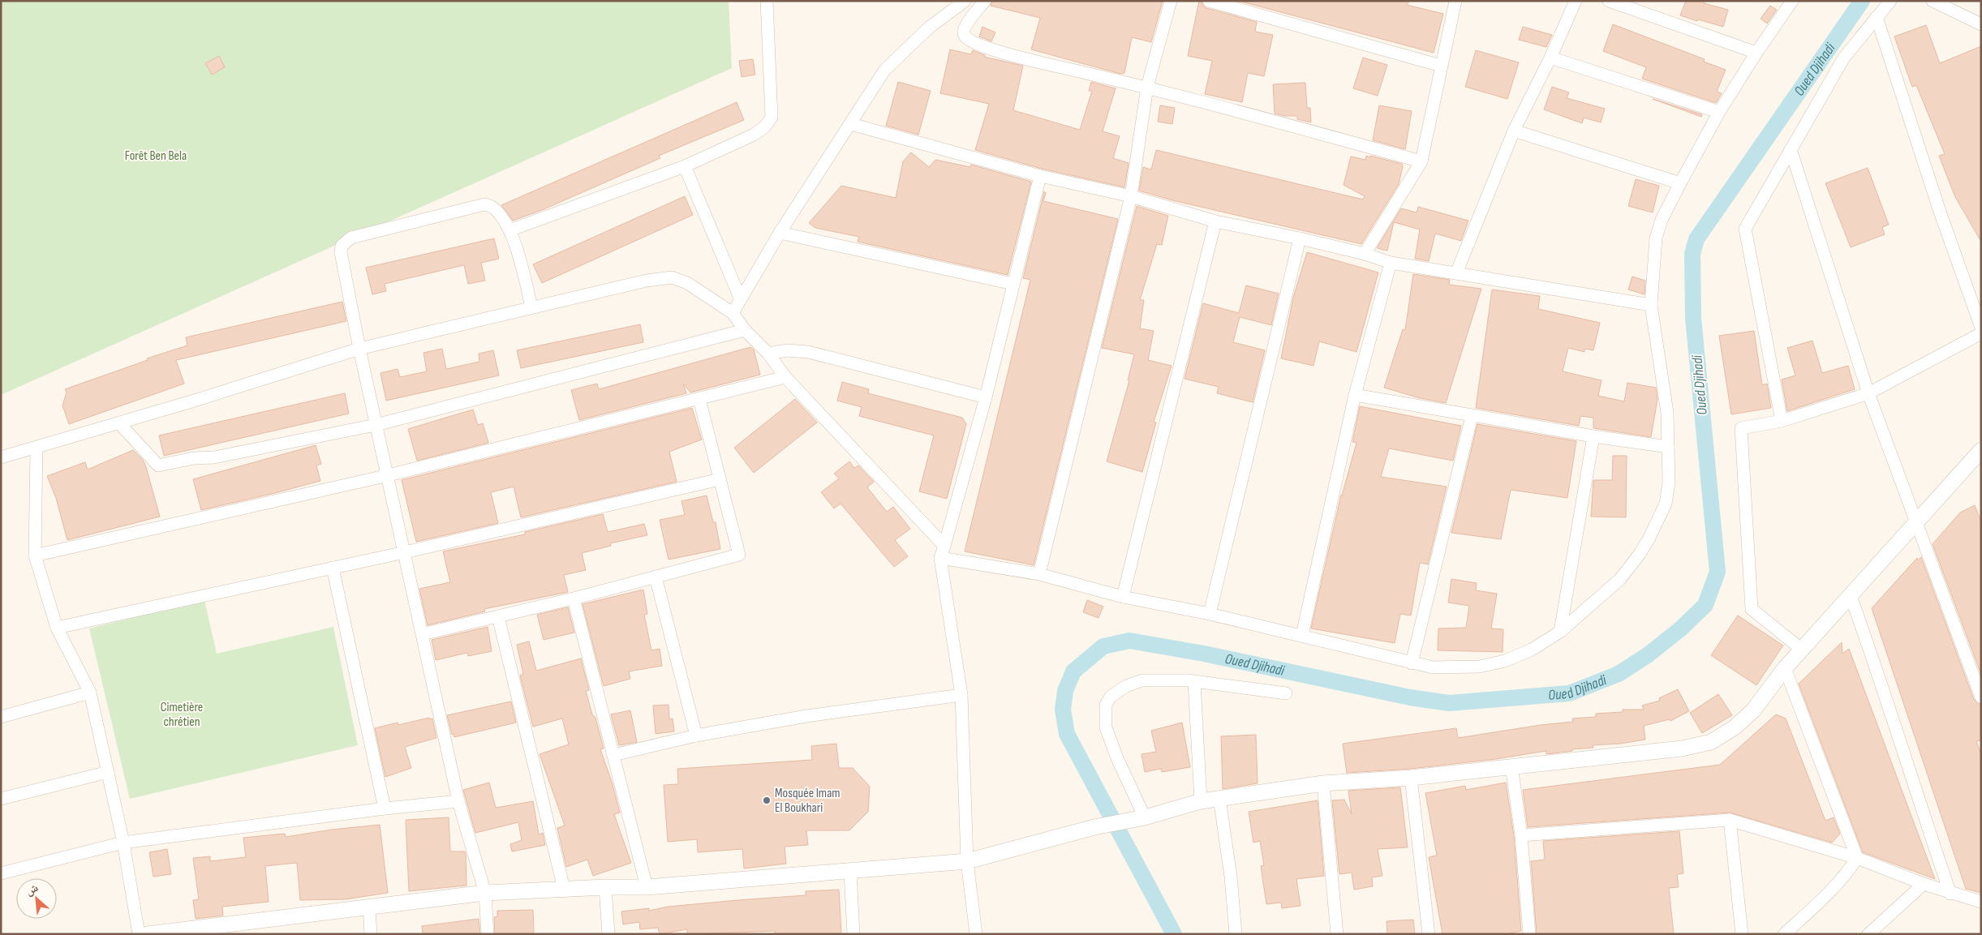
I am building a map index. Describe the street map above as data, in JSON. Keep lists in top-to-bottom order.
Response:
{
  "water": ["Oued Djihadi"],
  "parks": ["Forêt Ben Bela", "Cimetière chrétien"],
  "places": ["Mosquée Imam El Boukhari"],
  "north": "top left"
}
